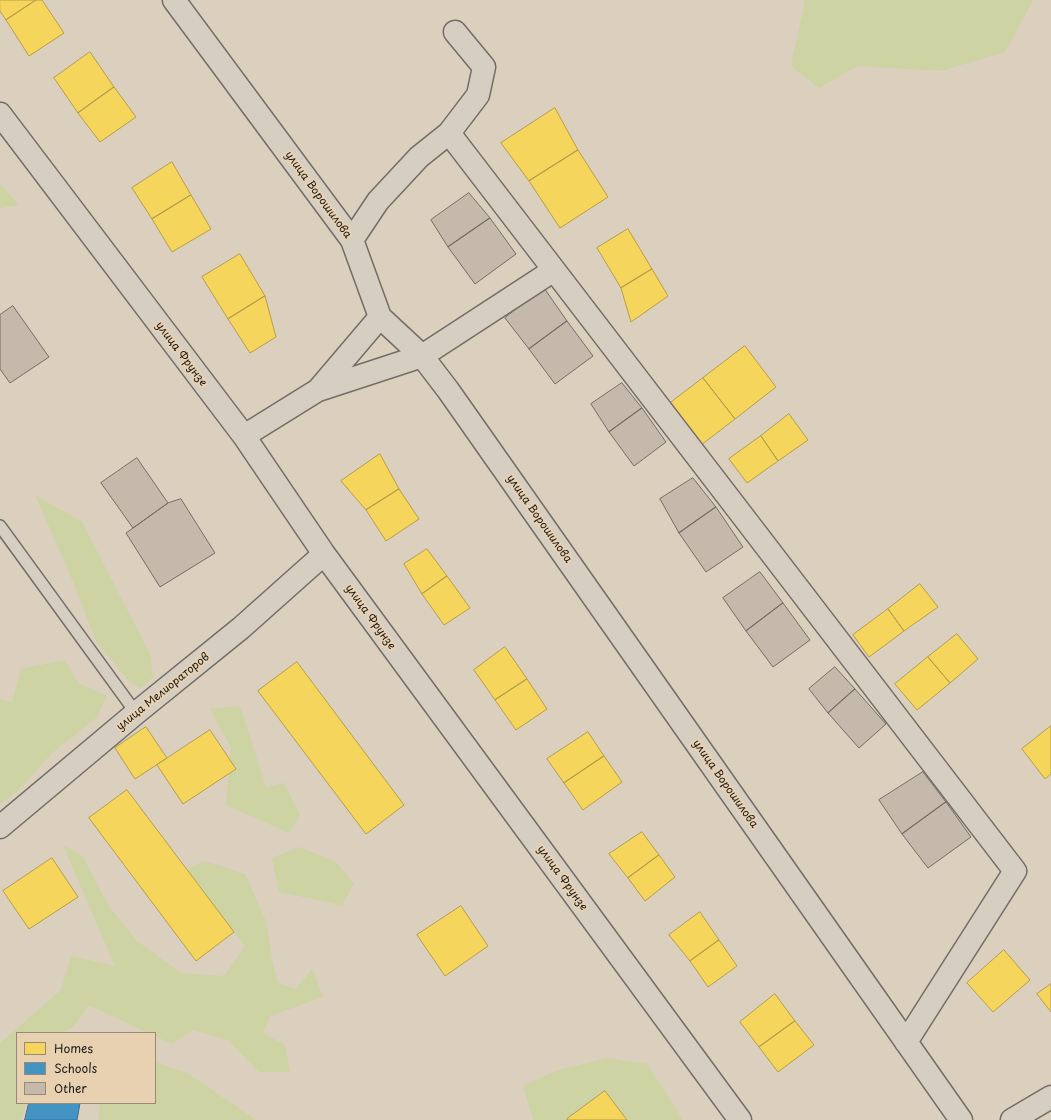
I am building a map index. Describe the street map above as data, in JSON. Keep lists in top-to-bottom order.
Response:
{
  "streets": {
    "street": ["улица Ворошилова", "улица Фрунзе", "улица Мелиораторов"]
  },
  "crossings": [
    ["улица Фрунзе", "улица Мелиораторов"]
  ],
  "legend": ["Homes", "Schools", "Other"]
}
